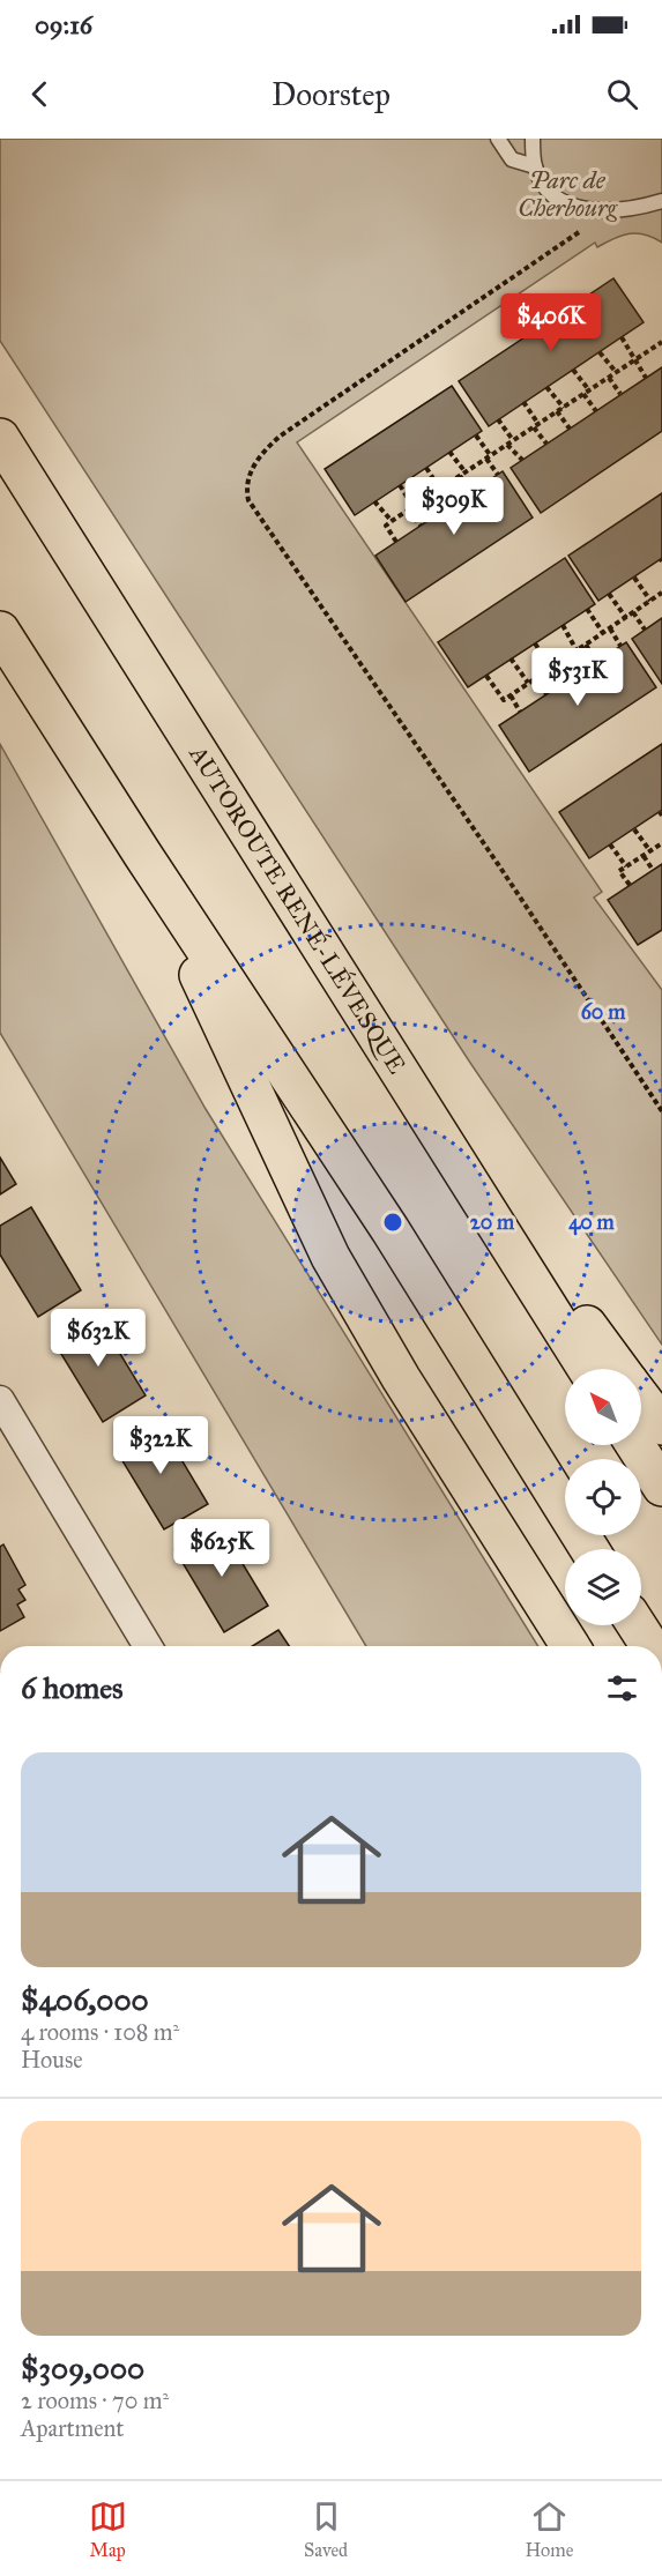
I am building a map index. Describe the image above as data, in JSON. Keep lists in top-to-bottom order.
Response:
{
  "streets": {
    "highway": ["AUTOROUTE RENÉ-LÉVESQUE"]
  },
  "parks": ["Parc de Cherbourg"],
  "north": "top left",
  "page": {
    "status": "09:16",
    "header": "Doorstep",
    "price": [
      "$406K",
      "$309K",
      "$531K",
      "$632K",
      "$322K",
      "$625K"
    ],
    "heading": "6 homes",
    "list": [
      {
        "name": "$406,000",
        "note": "4 rooms · 108 m² · House"
      },
      {
        "name": "$309,000",
        "note": "2 rooms · 70 m² · Apartment"
      }
    ],
    "tabs": ["Map", "Saved", "Home"]
  },
  "rings": ["60 m", "20 m", "40 m"]
}
